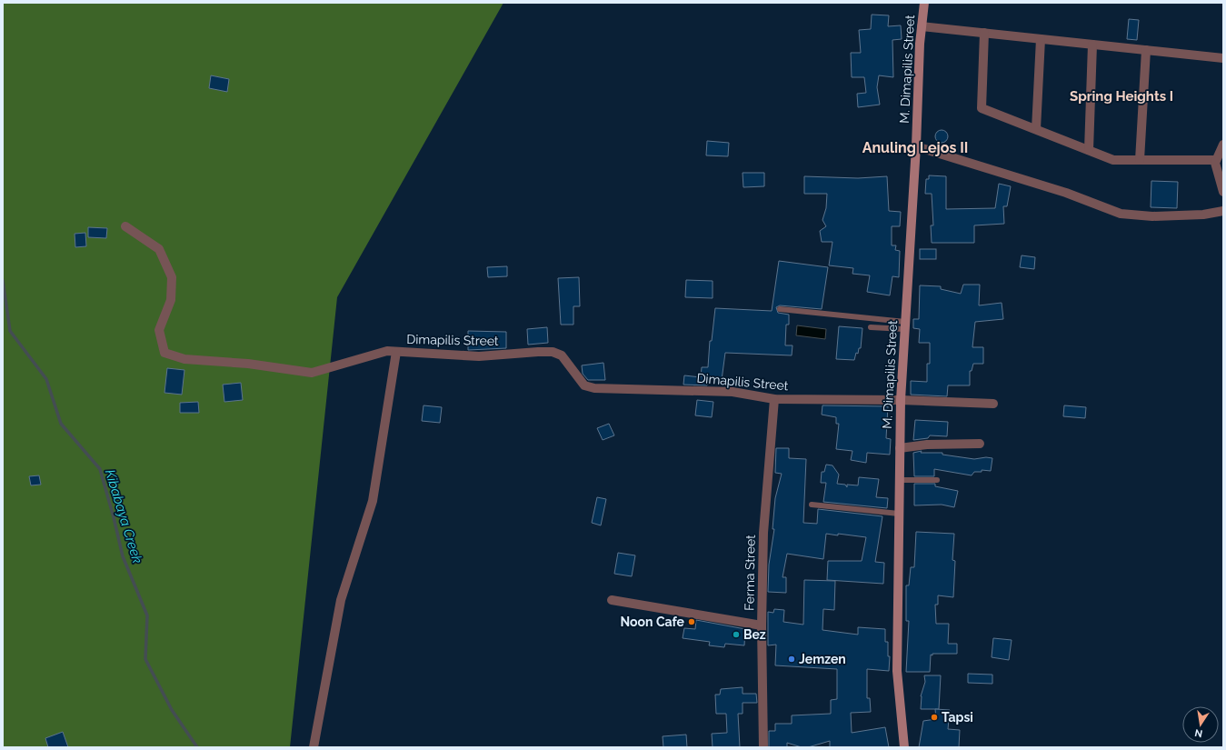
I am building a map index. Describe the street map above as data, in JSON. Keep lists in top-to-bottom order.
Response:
{
  "streets": {
    "main road": ["M. Dimapilis Street"],
    "street": ["Dimapilis Street", "Ferma Street"]
  },
  "crossings": [
    ["M. Dimapilis Street", "Dimapilis Street"],
    ["Dimapilis Street", "Ferma Street"]
  ],
  "districts": ["Spring Heights I", "Anuling Lejos II"],
  "water": ["Kibabaya Creek"],
  "places": [
    "Noon Cafe",
    "Bez",
    "Jemzen",
    "Tapsi"
  ],
  "north": "bottom"
}
